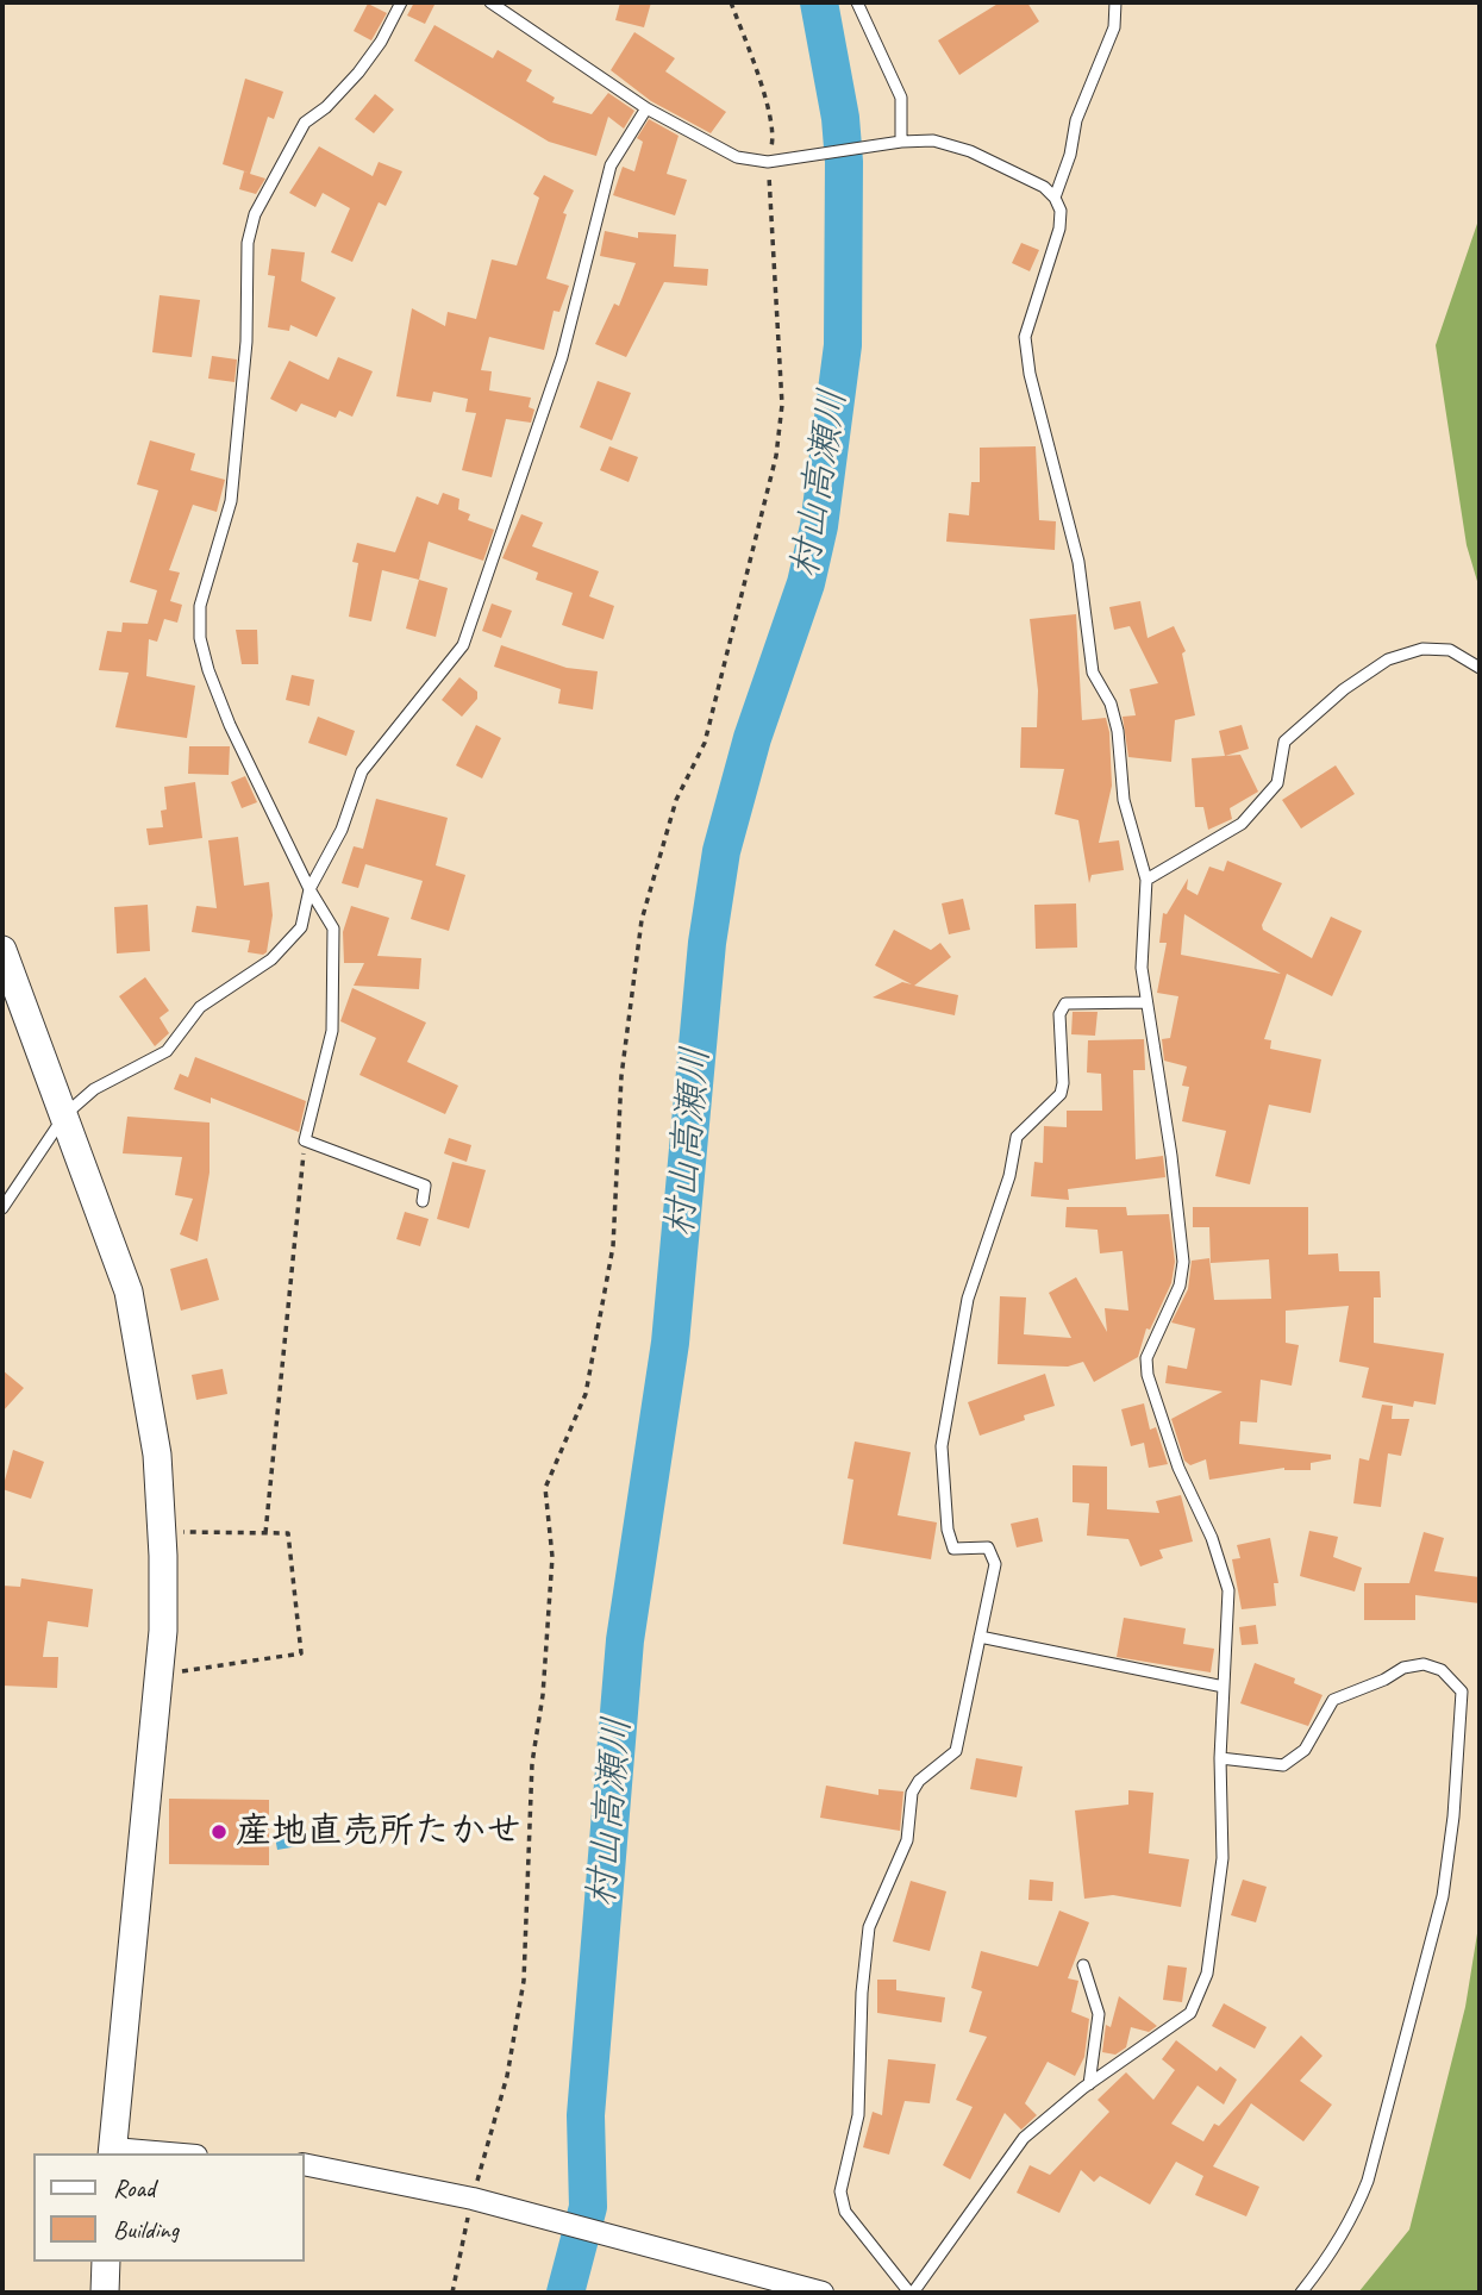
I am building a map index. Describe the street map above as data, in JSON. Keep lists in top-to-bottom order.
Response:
{
  "water": ["村山高瀬川"],
  "places": ["産地直売所たかせ"],
  "legend": ["Road", "Building"]
}
